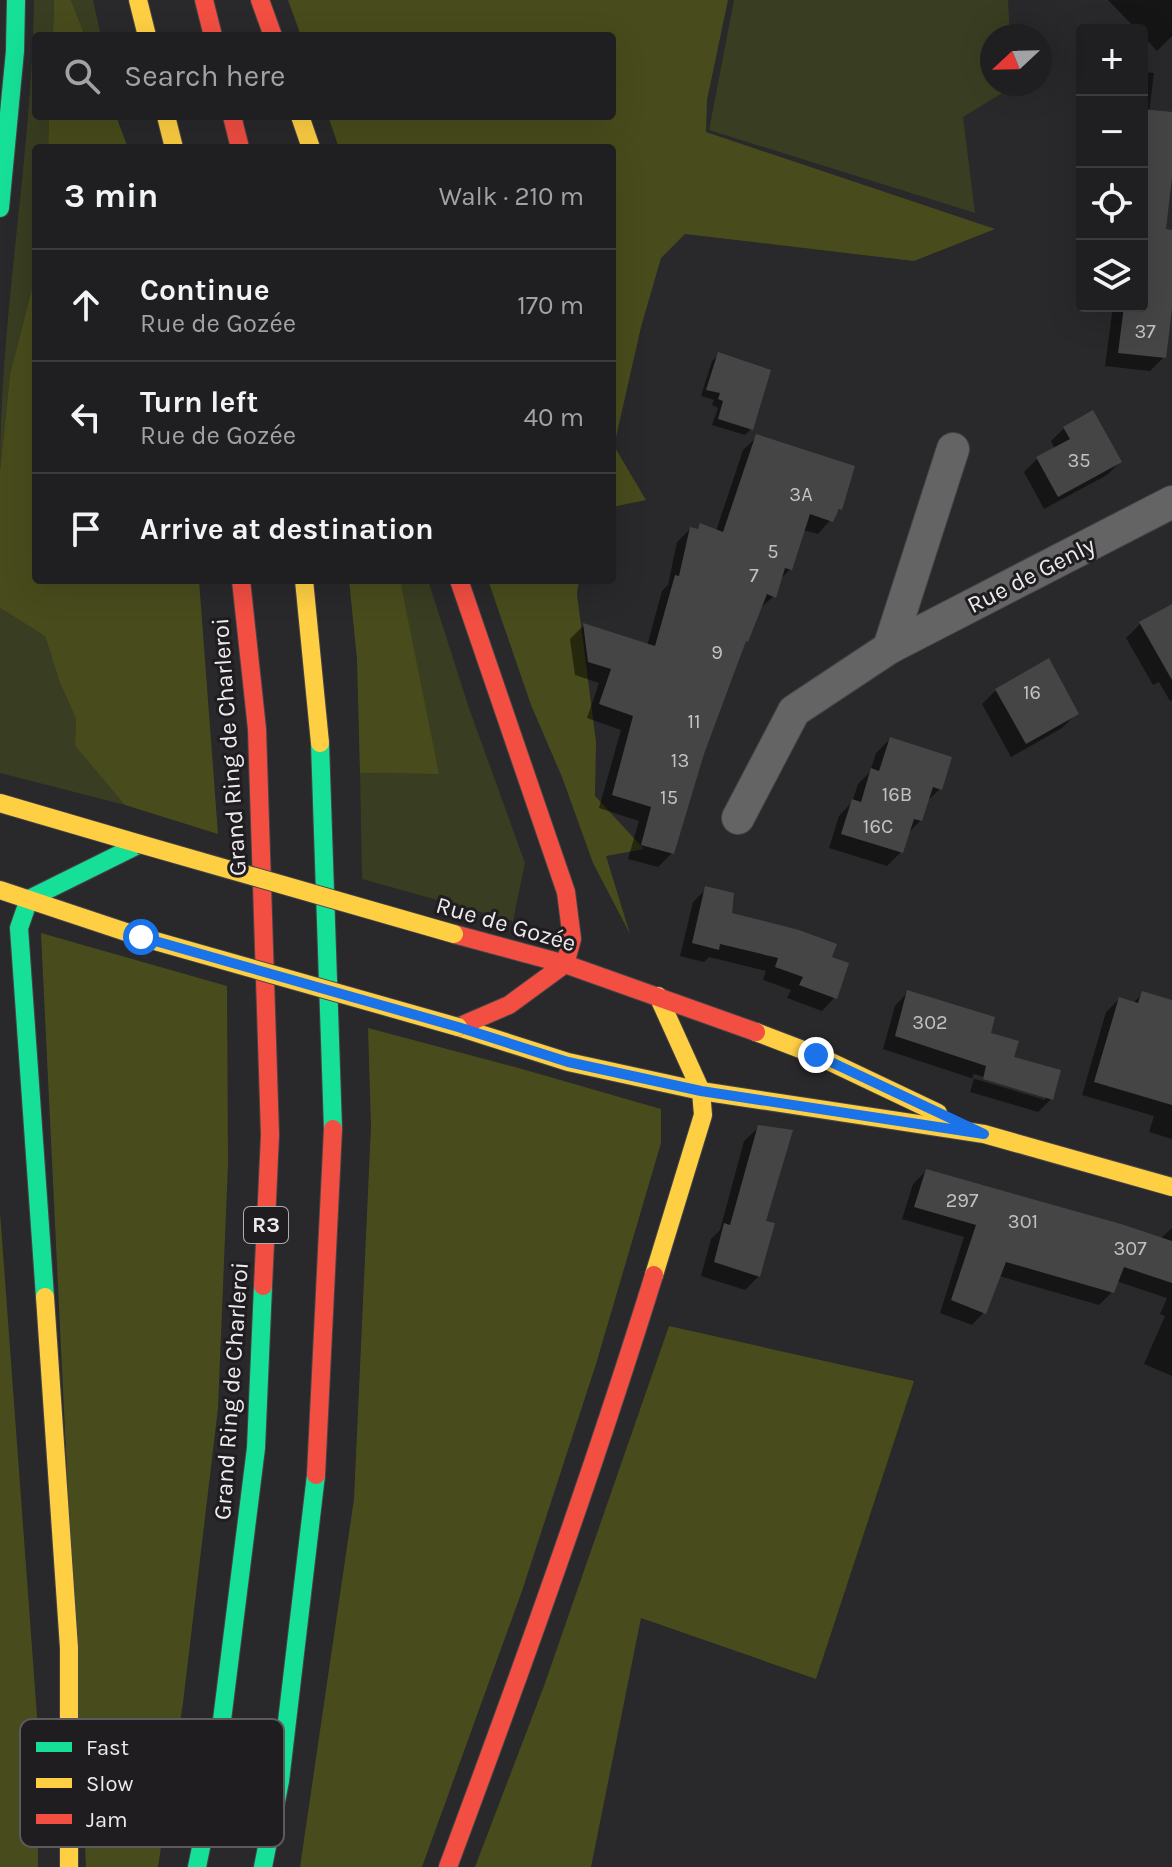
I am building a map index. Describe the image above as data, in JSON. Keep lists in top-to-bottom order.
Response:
{
  "streets": {
    "main road": ["Grand Ring de Charleroi", "Rue de Gozée", "R3"],
    "street": ["Rue de Genly"]
  },
  "house_numbers": [
    "37",
    "35",
    "3A",
    "5",
    "7",
    "9",
    "16",
    "11",
    "13",
    "16B",
    "15",
    "16C",
    "302",
    "297",
    "301",
    "307"
  ],
  "legend": ["Fast", "Slow", "Jam"],
  "north": "left",
  "page": {
    "map_buttons": ["+", "−"],
    "search": "Search here",
    "heading": ["3 min", "Walk · 210 m"],
    "list": [
      ["Continue", "Rue de Gozée", "170 m"],
      ["Turn left", "Rue de Gozée", "40 m"],
      "Arrive at destination"
    ]
  }
}
